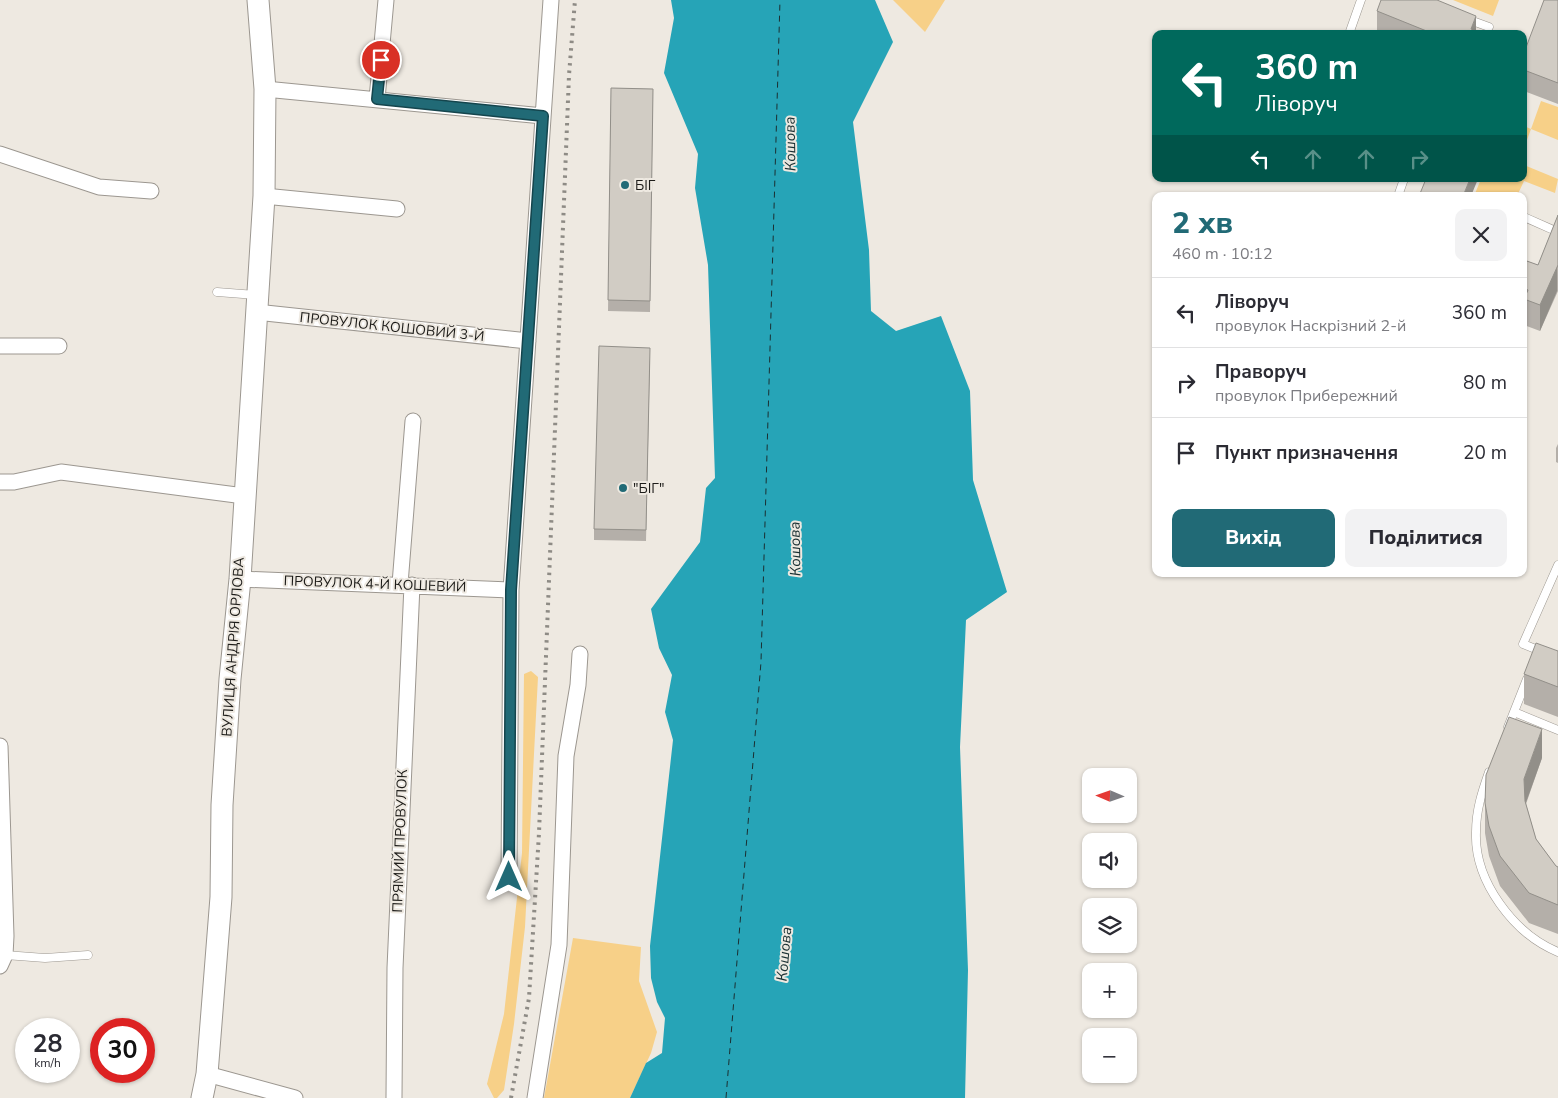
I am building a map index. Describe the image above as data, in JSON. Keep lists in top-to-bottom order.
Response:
{
  "streets": {
    "street": [
      "ПРОВУЛОК КОШОВИЙ 3-Й",
      "ПРОВУЛОК 4-Й КОШЕВИЙ",
      "ВУЛИЦЯ АНДРІЯ ОРЛОВА",
      "ПРЯМИЙ ПРОВУЛОК"
    ]
  },
  "crossings": [
    ["ПРОВУЛОК КОШОВИЙ 3-Й", "ВУЛИЦЯ АНДРІЯ ОРЛОВА"],
    ["ПРОВУЛОК 4-Й КОШЕВИЙ", "ВУЛИЦЯ АНДРІЯ ОРЛОВА"],
    ["ПРОВУЛОК 4-Й КОШЕВИЙ", "ПРЯМИЙ ПРОВУЛОК"]
  ],
  "water": ["Кошова"],
  "places": ["БІГ", "\"БІГ\""],
  "north": "left",
  "page": {
    "turn": ["360 m", "Ліворуч"],
    "heading": ["2 хв", "460 m · 10:12"],
    "list": [
      {
        "name": "Ліворуч",
        "note": "провулок Наскрізний 2-й",
        "value": "360 m"
      },
      {
        "name": "Праворуч",
        "note": "провулок Прибережний",
        "value": "80 m"
      },
      {
        "name": "Пункт призначення",
        "value": "20 m"
      }
    ],
    "buttons": ["Вихід", "Поділитися"],
    "map_buttons": ["+", "−"],
    "speed": "28 km/h",
    "limit": "30"
  }
}
